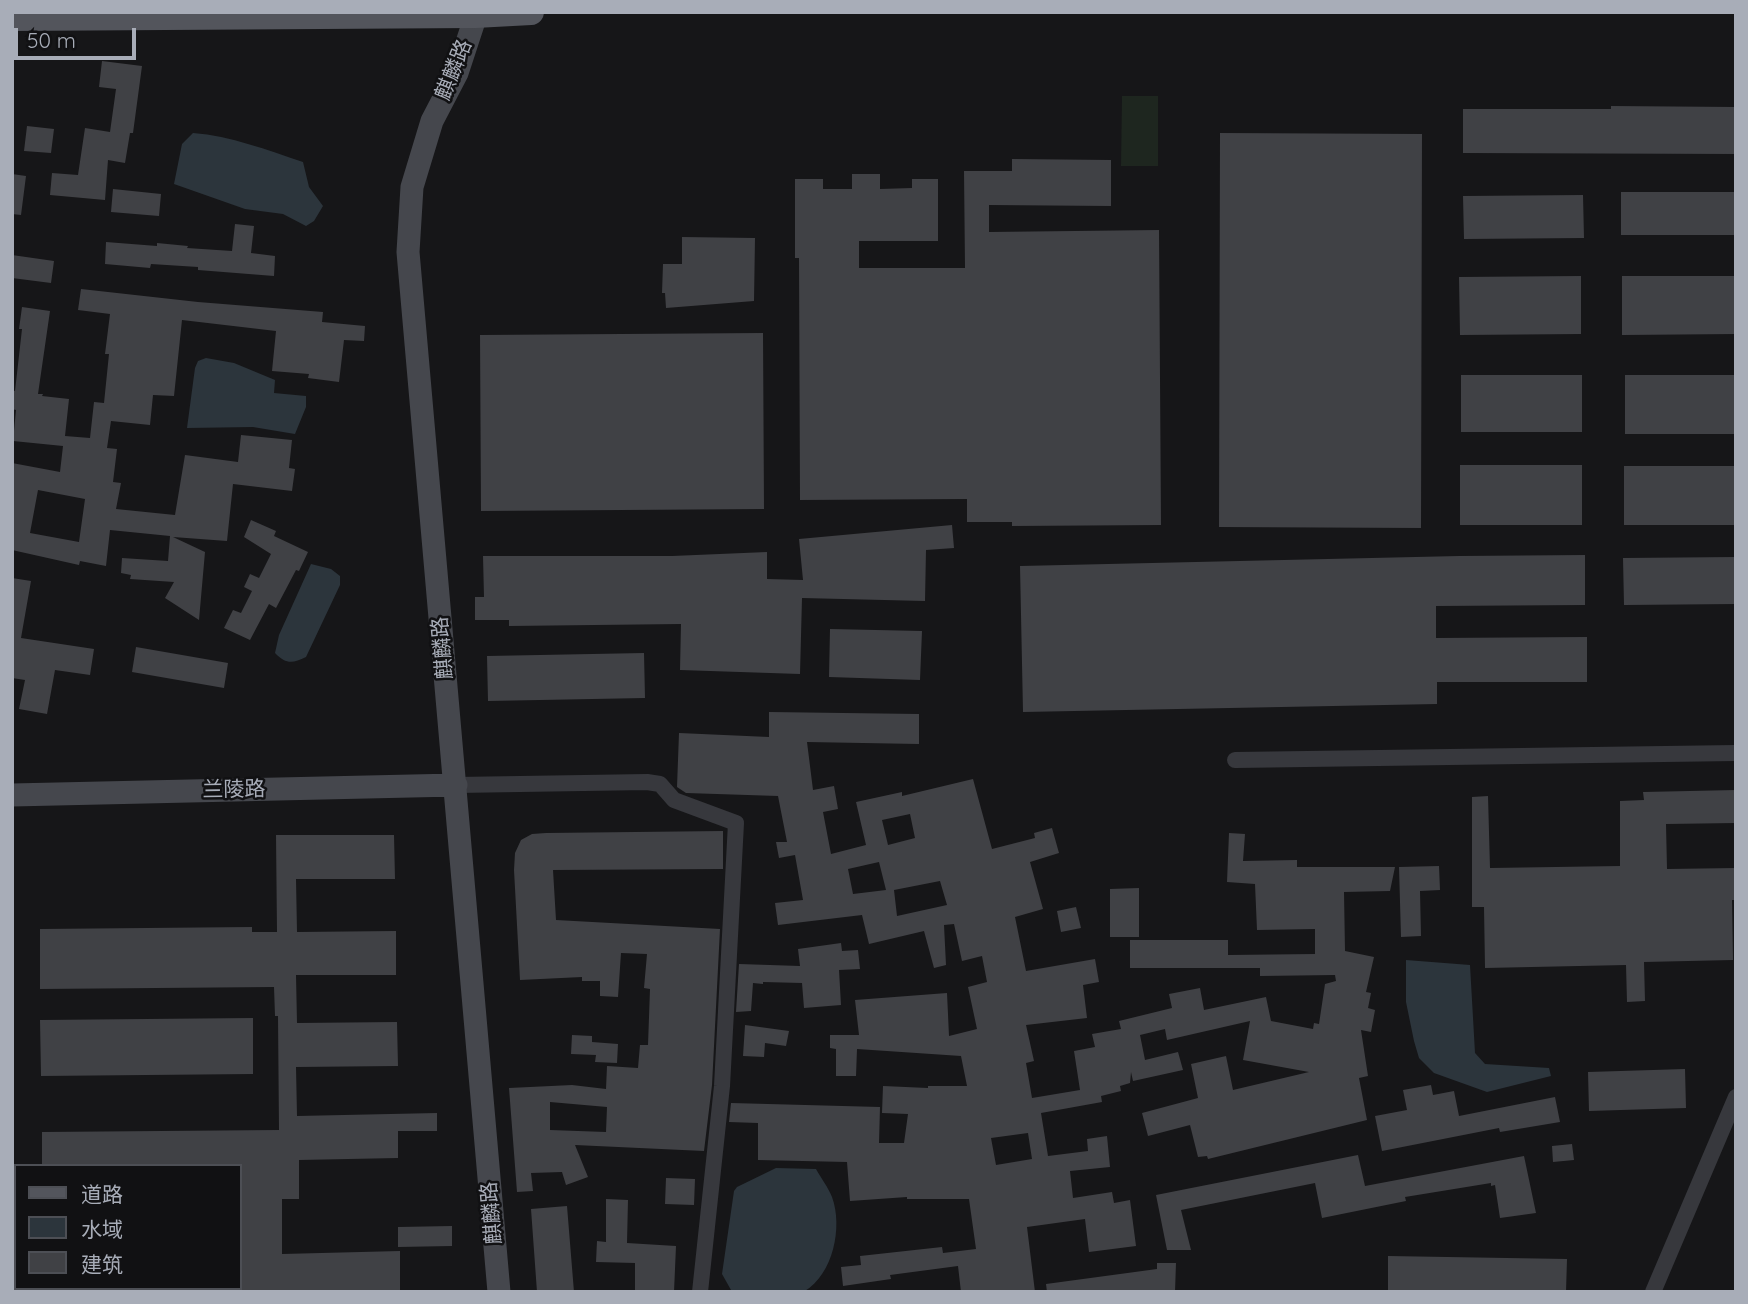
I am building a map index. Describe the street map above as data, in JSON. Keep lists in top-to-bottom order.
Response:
{
  "streets": {
    "street": ["麒麟路", "兰陵路"]
  },
  "crossings": [
    ["麒麟路", "兰陵路"]
  ],
  "legend": ["道路", "水域", "建筑"],
  "scale_bar": "50 m"
}
